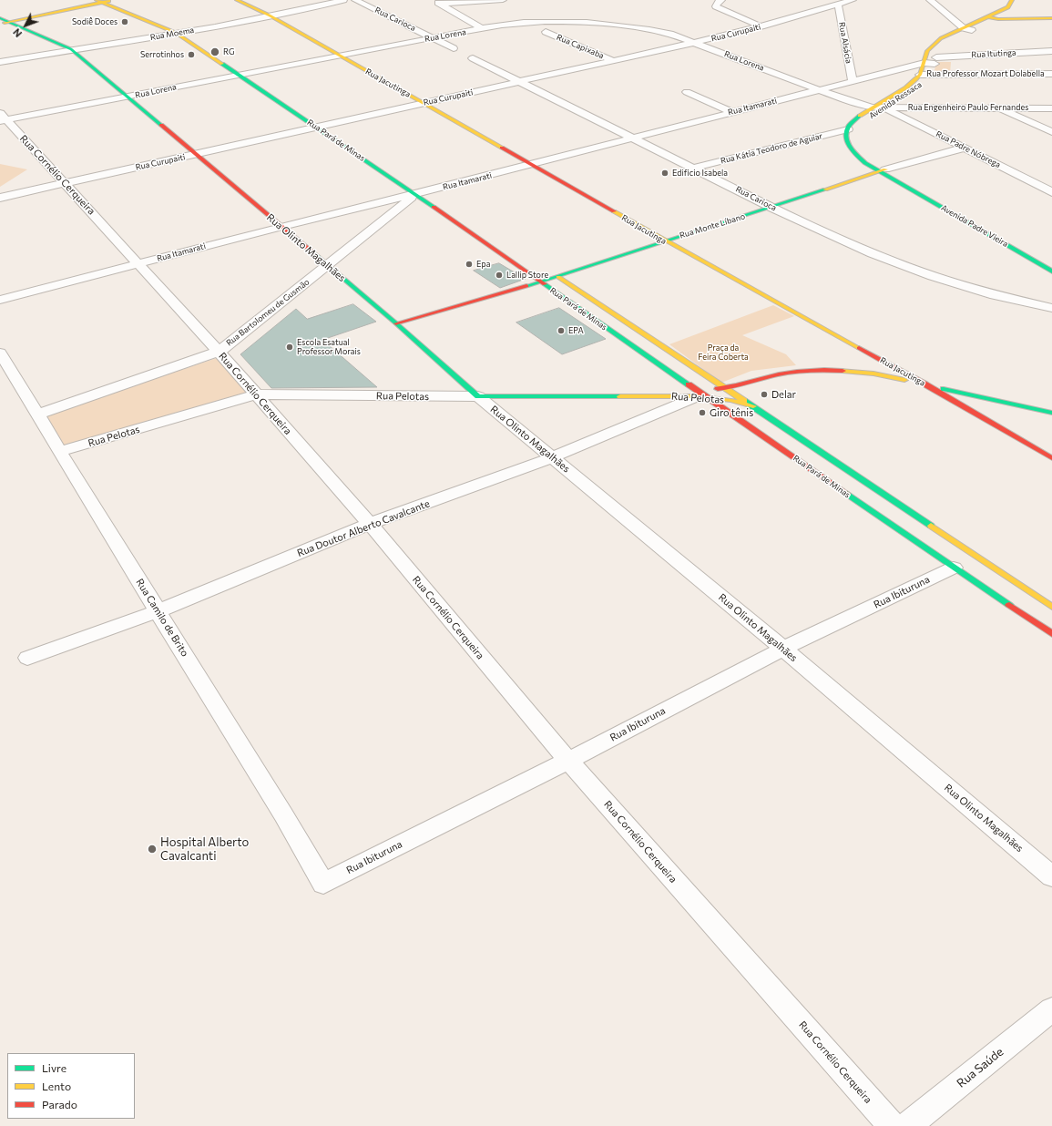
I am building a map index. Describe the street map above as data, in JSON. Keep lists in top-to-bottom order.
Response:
{
  "streets": {
    "street": [
      "Rua Carioca",
      "Rua Curupaiti",
      "Rua Moema",
      "Rua Lorena",
      "Rua Alsácia",
      "Rua Capixaba",
      "Rua Itutinga",
      "Rua Professor Mozart Dolabella",
      "Rua Jacutinga",
      "Avenida Ressaca",
      "Rua Itamarati",
      "Rua Engenheiro Paulo Fernandes",
      "Rua Pará de Minas",
      "Rua Kátia Teodoro de Aguiar",
      "Rua Padre Nóbrega",
      "Rua Cornélio Cerqueira",
      "Rua Monte Líbano",
      "Avenida Padre Vieira",
      "Rua Olinto Magalhães",
      "Rua Bartolomeu de Gusmão",
      "Rua Pelotas",
      "Rua Doutor Alberto Cavalcante",
      "Rua Ibituruna",
      "Rua Camilo de Brito",
      "Rua Saúde"
    ]
  },
  "crossings": [
    ["Rua Carioca", "Rua Curupaiti"],
    ["Rua Carioca", "Rua Lorena"],
    ["Rua Carioca", "Rua Itamarati"],
    ["Rua Carioca", "Rua Kátia Teodoro de Aguiar"],
    ["Rua Carioca", "Rua Monte Líbano"],
    ["Rua Curupaiti", "Rua Lorena"],
    ["Rua Curupaiti", "Rua Alsácia"],
    ["Rua Curupaiti", "Rua Capixaba"],
    ["Rua Curupaiti", "Rua Jacutinga"],
    ["Rua Curupaiti", "Rua Pará de Minas"],
    ["Rua Curupaiti", "Rua Cornélio Cerqueira"],
    ["Rua Curupaiti", "Rua Olinto Magalhães"],
    ["Rua Moema", "Rua Jacutinga"],
    ["Rua Moema", "Rua Pará de Minas"],
    ["Rua Moema", "Rua Olinto Magalhães"],
    ["Rua Lorena", "Rua Jacutinga"],
    ["Rua Lorena", "Avenida Ressaca"],
    ["Rua Lorena", "Rua Itamarati"],
    ["Rua Lorena", "Rua Engenheiro Paulo Fernandes"],
    ["Rua Lorena", "Rua Pará de Minas"],
    ["Rua Lorena", "Rua Padre Nóbrega"],
    ["Rua Lorena", "Rua Cornélio Cerqueira"],
    ["Rua Lorena", "Rua Olinto Magalhães"],
    ["Rua Alsácia", "Rua Itamarati"],
    ["Rua Itutinga", "Avenida Ressaca"],
    ["Rua Itutinga", "Rua Itamarati"],
    ["Rua Professor Mozart Dolabella", "Avenida Ressaca"],
    ["Rua Jacutinga", "Rua Itamarati"],
    ["Rua Jacutinga", "Rua Monte Líbano"],
    ["Avenida Ressaca", "Rua Itamarati"],
    ["Avenida Ressaca", "Rua Engenheiro Paulo Fernandes"],
    ["Avenida Ressaca", "Rua Kátia Teodoro de Aguiar"],
    ["Avenida Ressaca", "Rua Padre Nóbrega"],
    ["Rua Itamarati", "Rua Pará de Minas"],
    ["Rua Itamarati", "Rua Cornélio Cerqueira"],
    ["Rua Itamarati", "Rua Olinto Magalhães"],
    ["Rua Itamarati", "Rua Bartolomeu de Gusmão"],
    ["Rua Engenheiro Paulo Fernandes", "Rua Padre Nóbrega"],
    ["Rua Pará de Minas", "Rua Monte Líbano"],
    ["Rua Pará de Minas", "Rua Bartolomeu de Gusmão"],
    ["Rua Pará de Minas", "Rua Pelotas"],
    ["Rua Pará de Minas", "Rua Doutor Alberto Cavalcante"],
    ["Rua Pará de Minas", "Rua Ibituruna"],
    ["Rua Padre Nóbrega", "Rua Monte Líbano"],
    ["Rua Cornélio Cerqueira", "Rua Bartolomeu de Gusmão"],
    ["Rua Cornélio Cerqueira", "Rua Pelotas"],
    ["Rua Cornélio Cerqueira", "Rua Doutor Alberto Cavalcante"],
    ["Rua Cornélio Cerqueira", "Rua Ibituruna"],
    ["Rua Monte Líbano", "Avenida Padre Vieira"],
    ["Rua Monte Líbano", "Rua Olinto Magalhães"],
    ["Rua Olinto Magalhães", "Rua Bartolomeu de Gusmão"],
    ["Rua Olinto Magalhães", "Rua Pelotas"],
    ["Rua Olinto Magalhães", "Rua Doutor Alberto Cavalcante"],
    ["Rua Olinto Magalhães", "Rua Ibituruna"],
    ["Rua Bartolomeu de Gusmão", "Rua Camilo de Brito"],
    ["Rua Pelotas", "Rua Doutor Alberto Cavalcante"],
    ["Rua Pelotas", "Rua Camilo de Brito"],
    ["Rua Doutor Alberto Cavalcante", "Rua Camilo de Brito"],
    ["Rua Ibituruna", "Rua Camilo de Brito"]
  ],
  "parks": ["Praça da Feira Coberta"],
  "places": [
    "Sodiê Doces",
    "RG",
    "Serrotinhos",
    "Edificio Isabela",
    "Epa",
    "Lallip Store",
    "EPA",
    "Escola Esatual Professor Morais",
    "Delar",
    "Giro tênis",
    "Hospital Alberto Cavalcanti"
  ],
  "legend": ["Livre", "Lento", "Parado"],
  "north": "bottom left"
}
